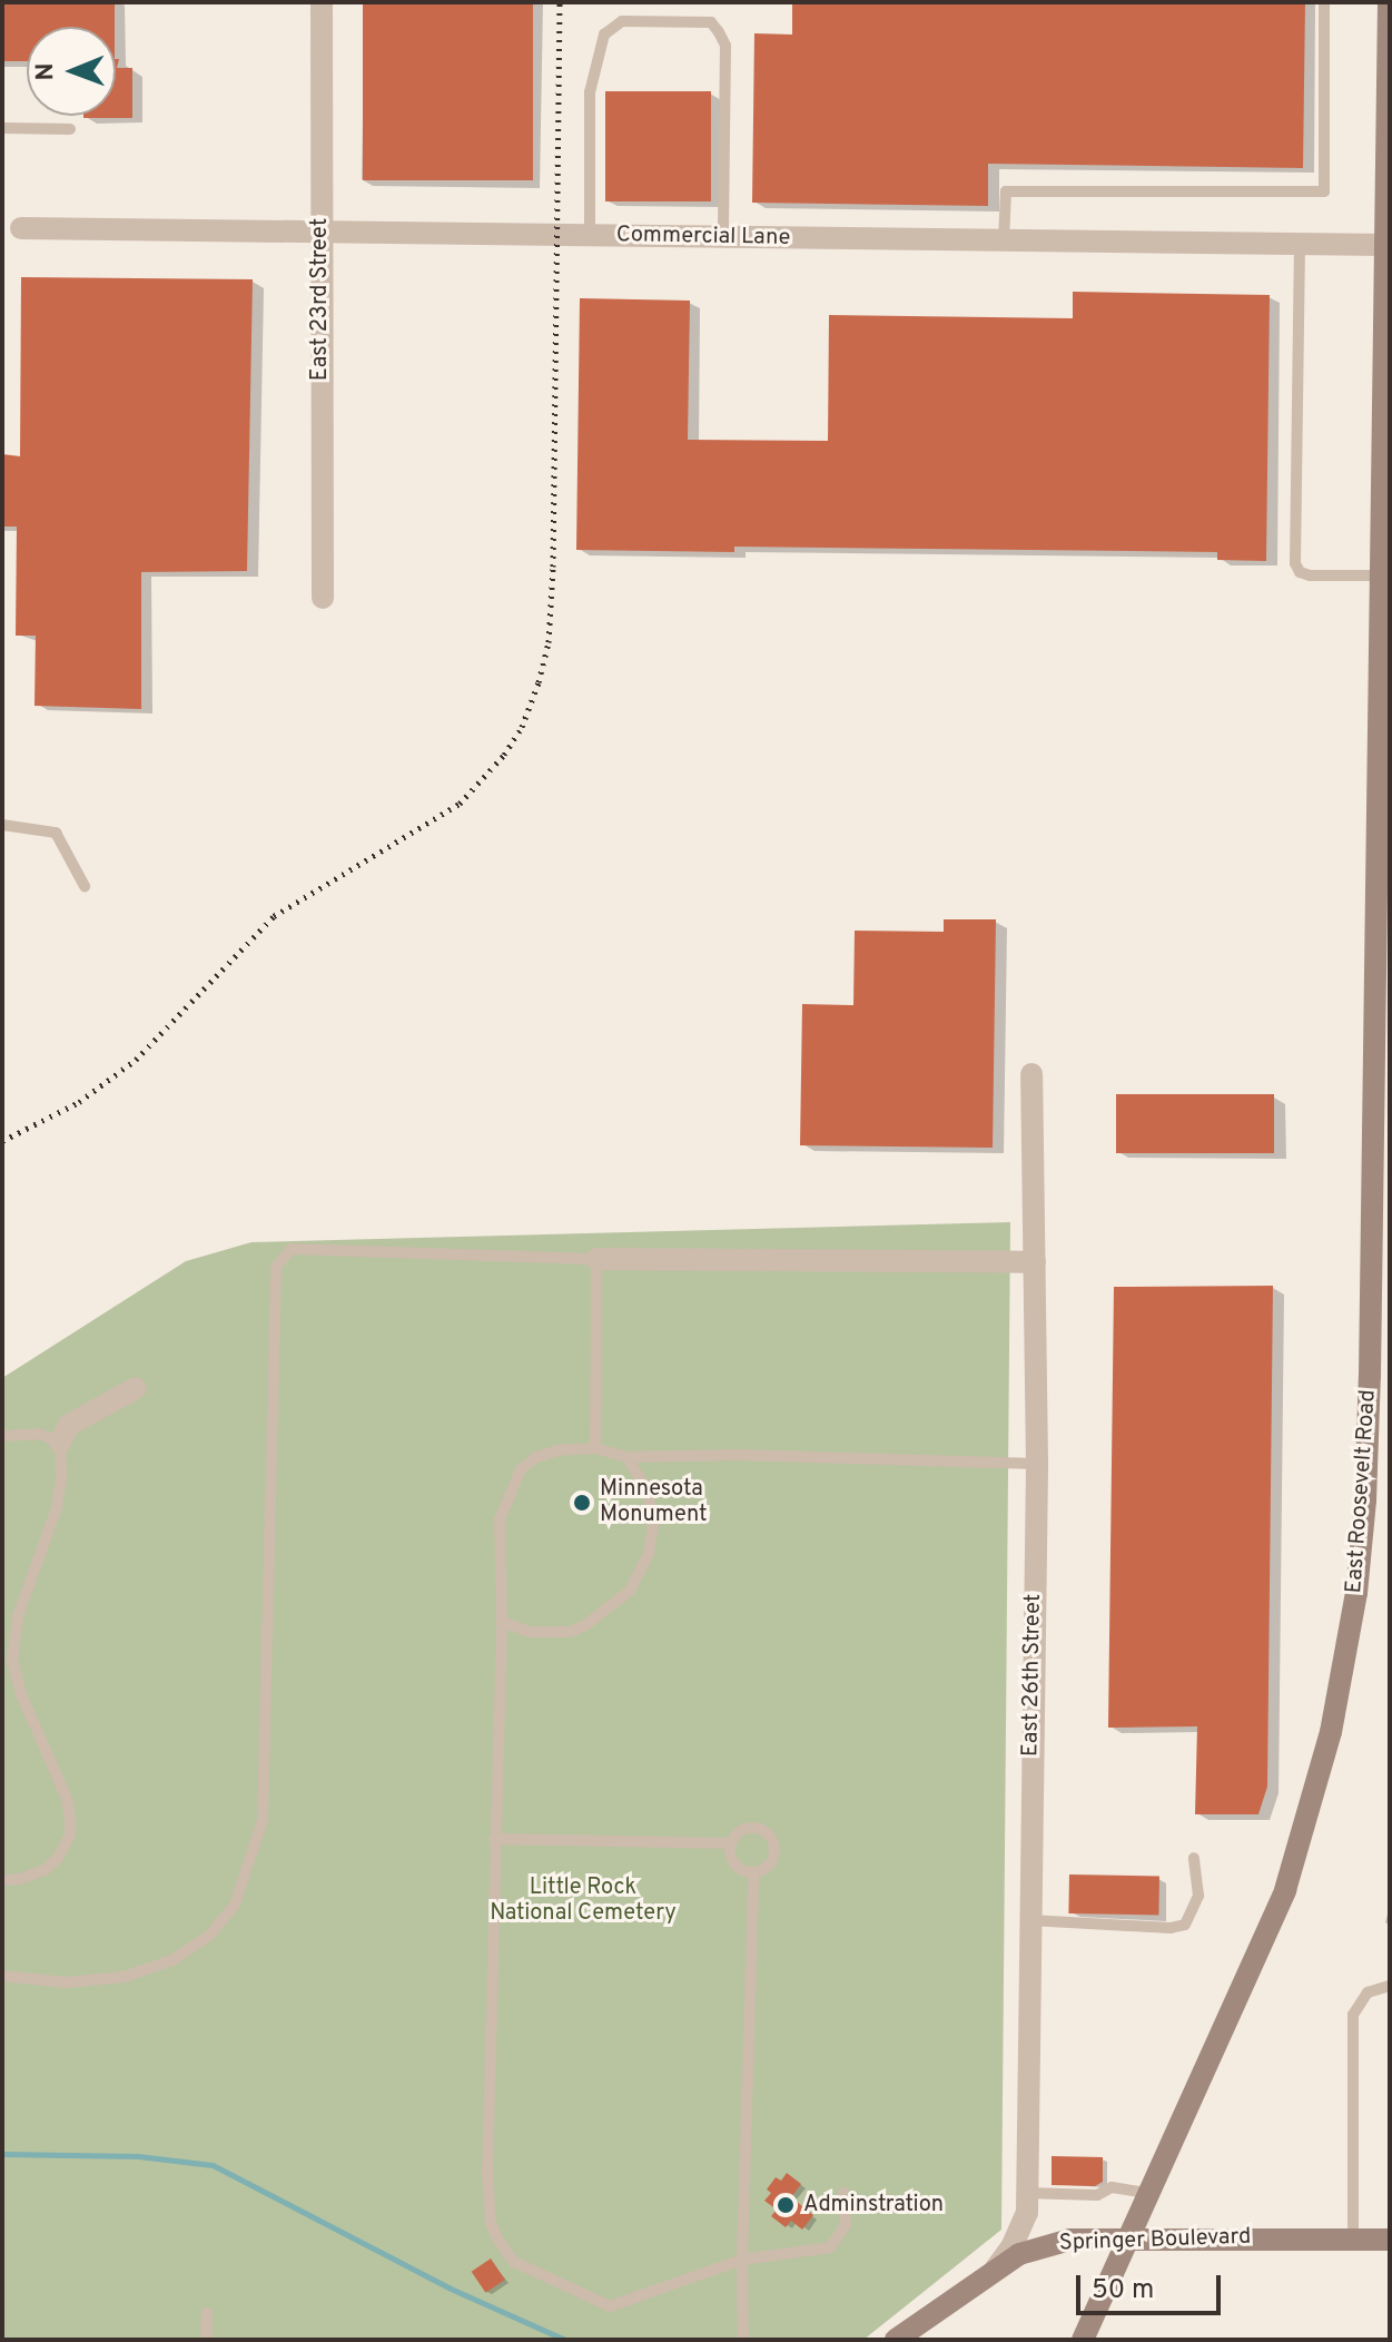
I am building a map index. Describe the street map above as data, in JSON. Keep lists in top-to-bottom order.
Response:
{
  "streets": {
    "main road": ["East Roosevelt Road", "Springer Boulevard"],
    "street": ["Commercial Lane", "East 23rd Street", "East 26th Street"]
  },
  "crossings": [
    ["Commercial Lane", "East 23rd Street"],
    ["Commercial Lane", "East Roosevelt Road"],
    ["East Roosevelt Road", "Springer Boulevard"],
    ["East 26th Street", "Springer Boulevard"]
  ],
  "parks": ["Little Rock National Cemetery"],
  "places": ["Minnesota Monument", "Adminstration"],
  "scale_bar": "50 m",
  "north": "left"
}
